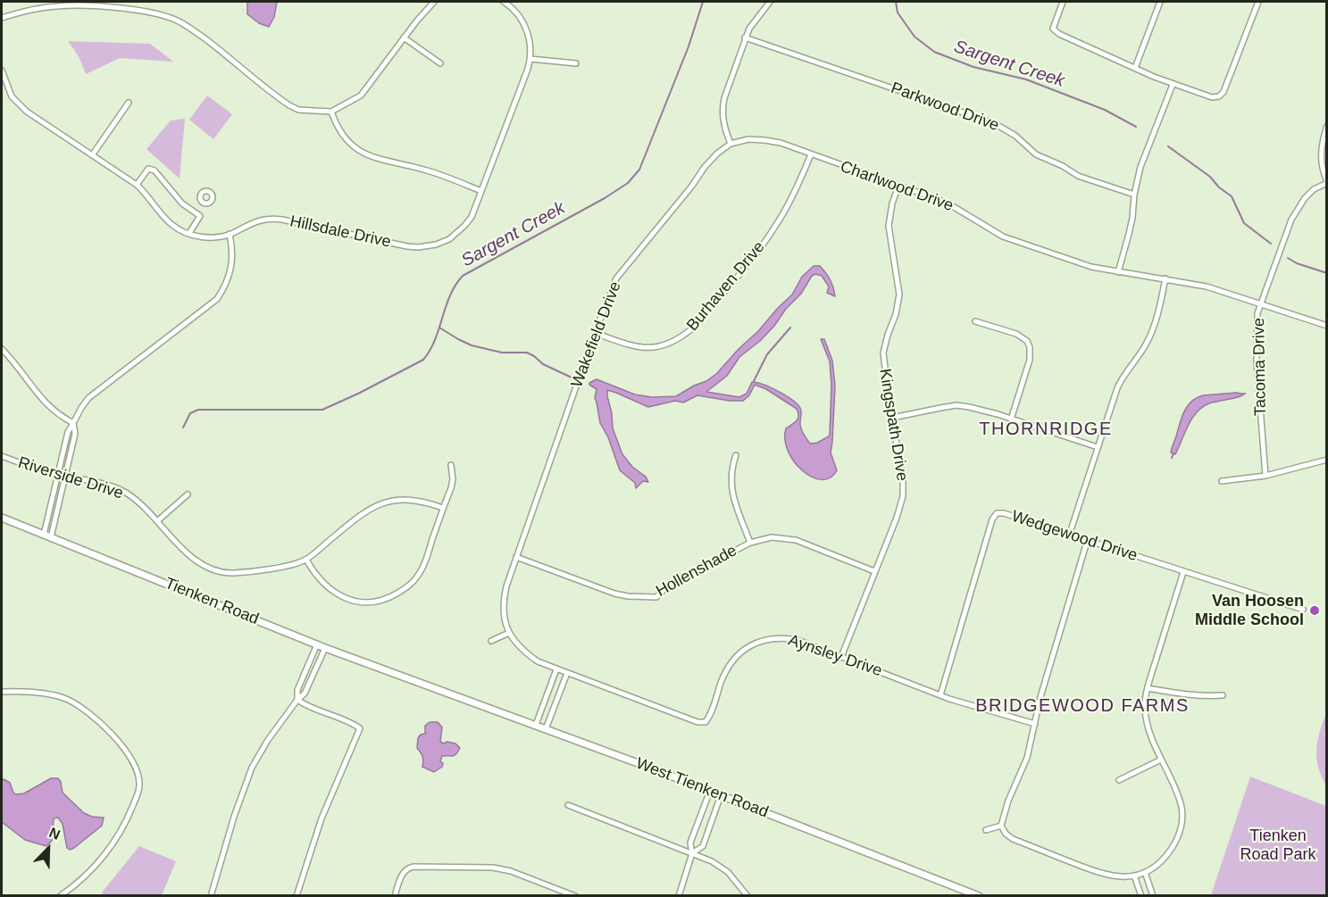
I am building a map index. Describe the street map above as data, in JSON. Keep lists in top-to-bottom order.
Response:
{
  "streets": {
    "street": [
      "Parkwood Drive",
      "Charlwood Drive",
      "Hillsdale Drive",
      "Burhaven Drive",
      "Wakefield Drive",
      "Tacoma Drive",
      "Kingspath Drive",
      "Riverside Drive",
      "Wedgewood Drive",
      "Hollenshade",
      "Tienken Road",
      "Aynsley Drive",
      "West Tienken Road"
    ]
  },
  "crossings": [
    ["Charlwood Drive", "Burhaven Drive"],
    ["Charlwood Drive", "Wakefield Drive"],
    ["Charlwood Drive", "Kingspath Drive"],
    ["Burhaven Drive", "Wakefield Drive"],
    ["Wakefield Drive", "Hollenshade"],
    ["Wakefield Drive", "Aynsley Drive"],
    ["Kingspath Drive", "Hollenshade"],
    ["Kingspath Drive", "Aynsley Drive"],
    ["Wedgewood Drive", "Aynsley Drive"],
    ["Tienken Road", "West Tienken Road"]
  ],
  "districts": ["THORNRIDGE", "BRIDGEWOOD FARMS"],
  "water": ["Sargent Creek"],
  "parks": ["Tienken Road Park"],
  "places": ["Van Hoosen Middle School"],
  "north": "top right"
}
